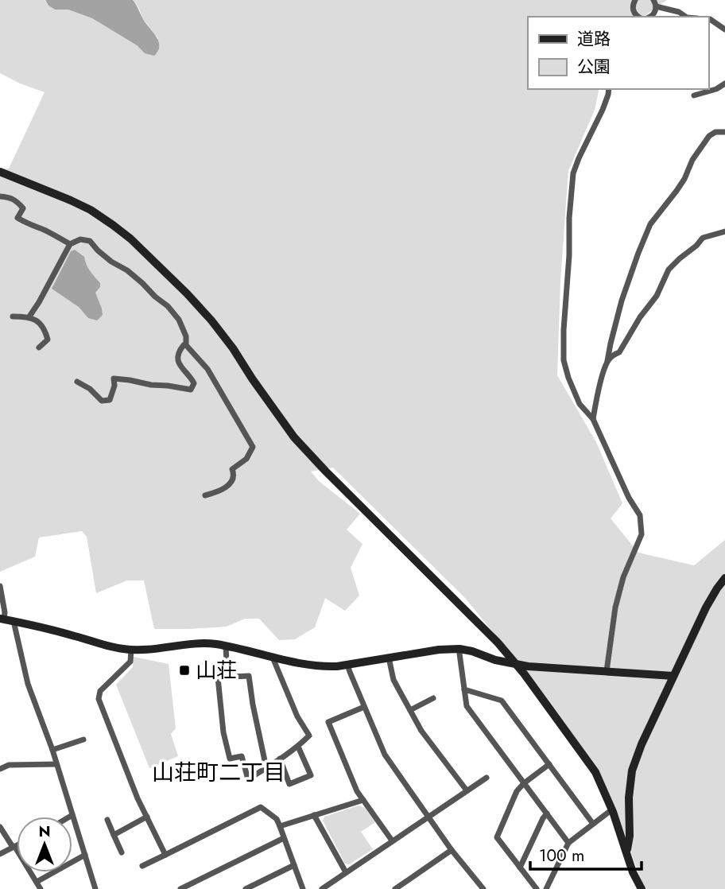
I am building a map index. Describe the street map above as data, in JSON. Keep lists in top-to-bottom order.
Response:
{
  "districts": ["山荘町二丁目"],
  "places": {
    "transit": ["山荘"]
  },
  "legend": ["道路", "公園"],
  "scale_bar": "100 m",
  "north": "top"
}
